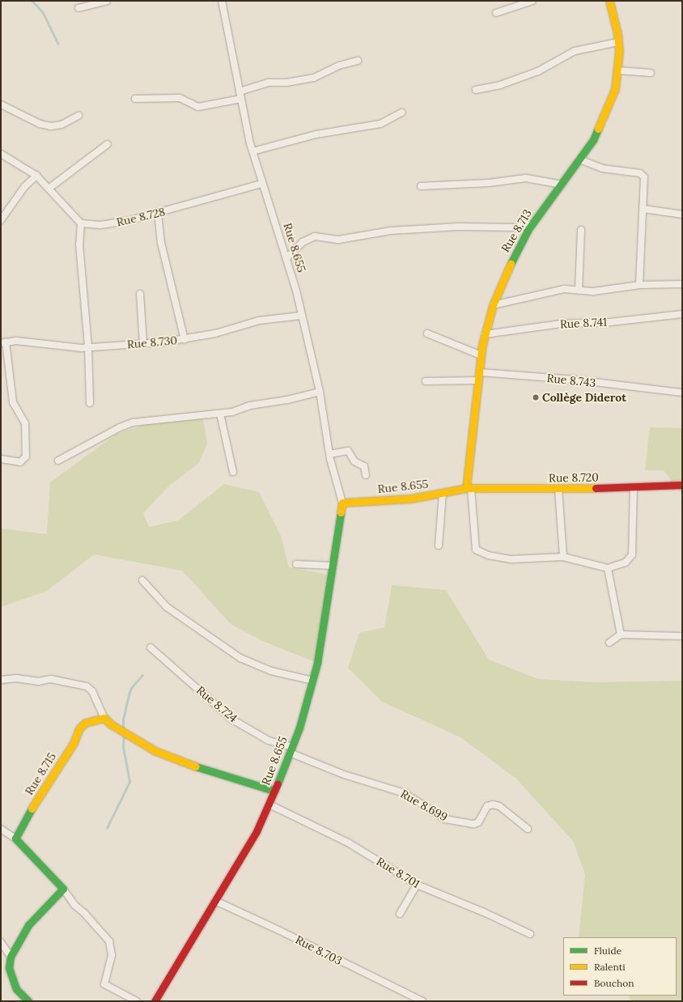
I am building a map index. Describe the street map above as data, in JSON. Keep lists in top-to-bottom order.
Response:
{
  "streets": {
    "street": [
      "Rue 8.728",
      "Rue 8.713",
      "Rue 8.655",
      "Rue 8.741",
      "Rue 8.730",
      "Rue 8.743",
      "Rue 8.720",
      "Rue 8.724",
      "Rue 8.715",
      "Rue 8.699",
      "Rue 8.701",
      "Rue 8.703"
    ]
  },
  "crossings": [
    ["Rue 8.728", "Rue 8.655"],
    ["Rue 8.713", "Rue 8.655"],
    ["Rue 8.713", "Rue 8.741"],
    ["Rue 8.713", "Rue 8.743"],
    ["Rue 8.713", "Rue 8.720"],
    ["Rue 8.655", "Rue 8.730"],
    ["Rue 8.655", "Rue 8.720"],
    ["Rue 8.655", "Rue 8.724"],
    ["Rue 8.655", "Rue 8.699"],
    ["Rue 8.655", "Rue 8.701"],
    ["Rue 8.655", "Rue 8.703"],
    ["Rue 8.724", "Rue 8.699"]
  ],
  "places": ["Collège Diderot"],
  "legend": ["Fluide", "Ralenti", "Bouchon"]
}
